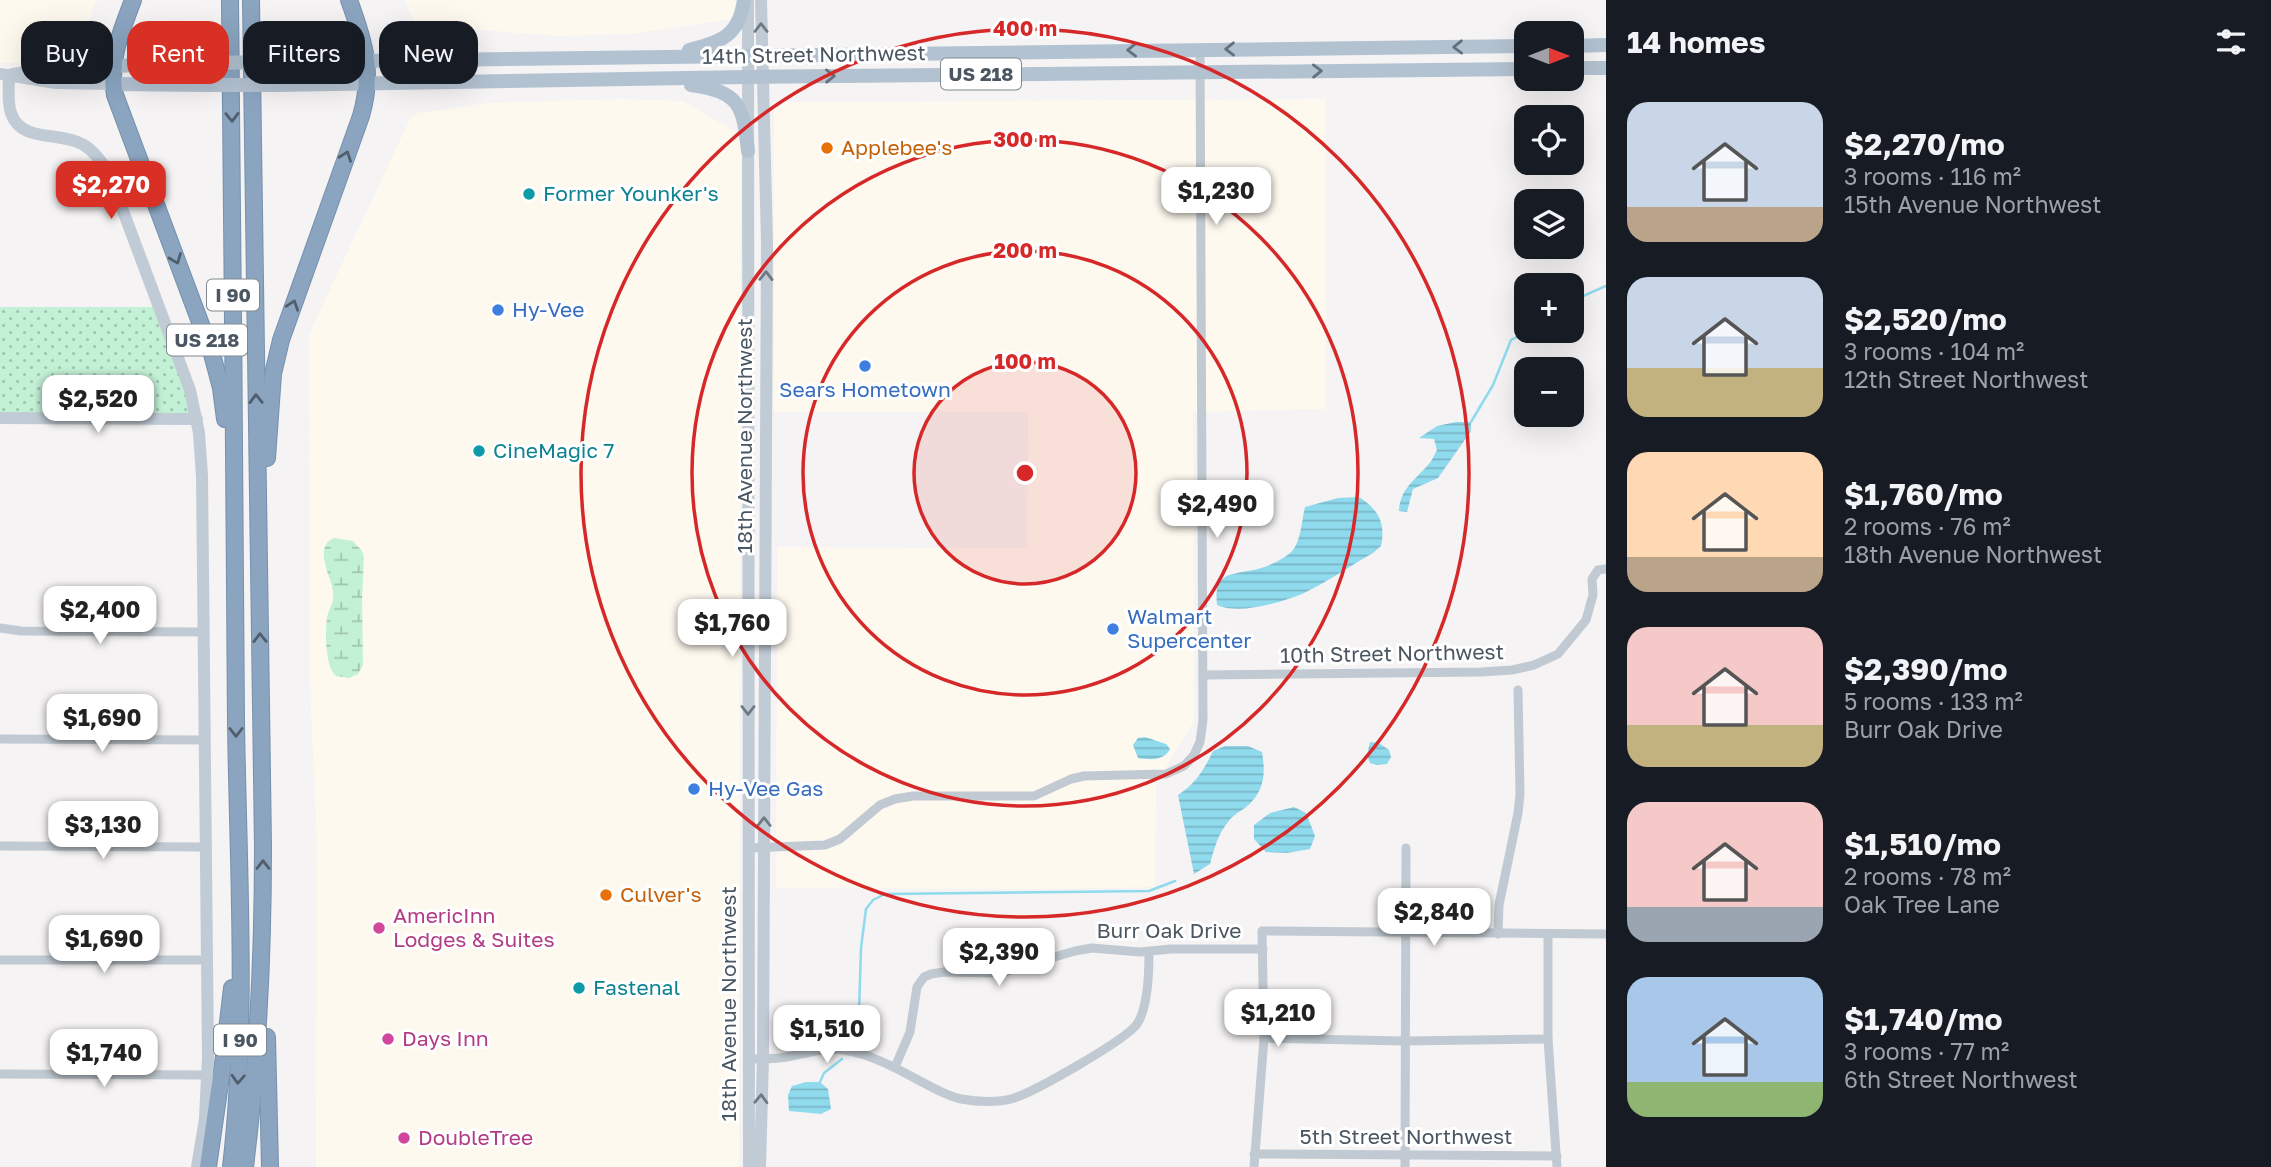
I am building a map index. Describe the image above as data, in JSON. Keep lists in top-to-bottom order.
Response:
{
  "streets": {
    "highway": ["US 218", "I 90"],
    "main road": ["14th Street Northwest"],
    "street": [
      "18th Avenue Northwest",
      "10th Street Northwest",
      "Burr Oak Drive",
      "5th Street Northwest"
    ]
  },
  "crossings": [
    ["14th Street Northwest", "US 218"],
    ["14th Street Northwest", "18th Avenue Northwest"],
    ["US 218", "I 90"]
  ],
  "places": [
    "Applebee's",
    "Former Younker's",
    "Hy-Vee",
    "Sears Hometown",
    "CineMagic 7",
    "Walmart Supercenter",
    "Hy-Vee Gas",
    "Culver's",
    "AmericInn Lodges & Suites",
    "Fastenal",
    "Days Inn",
    "DoubleTree"
  ],
  "north": "right",
  "page": {
    "heading": "14 homes",
    "map_buttons": ["+", "−"],
    "chip": [
      "Buy",
      "Rent",
      "Filters",
      "New"
    ],
    "list": [
      {
        "name": "$2,270/mo",
        "note": "3 rooms · 116 m² · 15th Avenue Northwest"
      },
      {
        "name": "$2,520/mo",
        "note": "3 rooms · 104 m² · 12th Street Northwest"
      },
      {
        "name": "$1,760/mo",
        "note": "2 rooms · 76 m² · 18th Avenue Northwest"
      },
      {
        "name": "$2,390/mo",
        "note": "5 rooms · 133 m² · Burr Oak Drive"
      },
      {
        "name": "$1,510/mo",
        "note": "2 rooms · 78 m² · Oak Tree Lane"
      },
      {
        "name": "$1,740/mo",
        "note": "3 rooms · 77 m² · 6th Street Northwest"
      }
    ],
    "price": [
      "$2,270",
      "$1,230",
      "$2,520",
      "$2,490",
      "$2,400",
      "$1,760",
      "$1,690",
      "$3,130",
      "$2,840",
      "$1,690",
      "$2,390",
      "$1,210",
      "$1,510",
      "$1,740"
    ]
  },
  "rings": [
    "400 m",
    "300 m",
    "200 m",
    "100 m"
  ]
}
